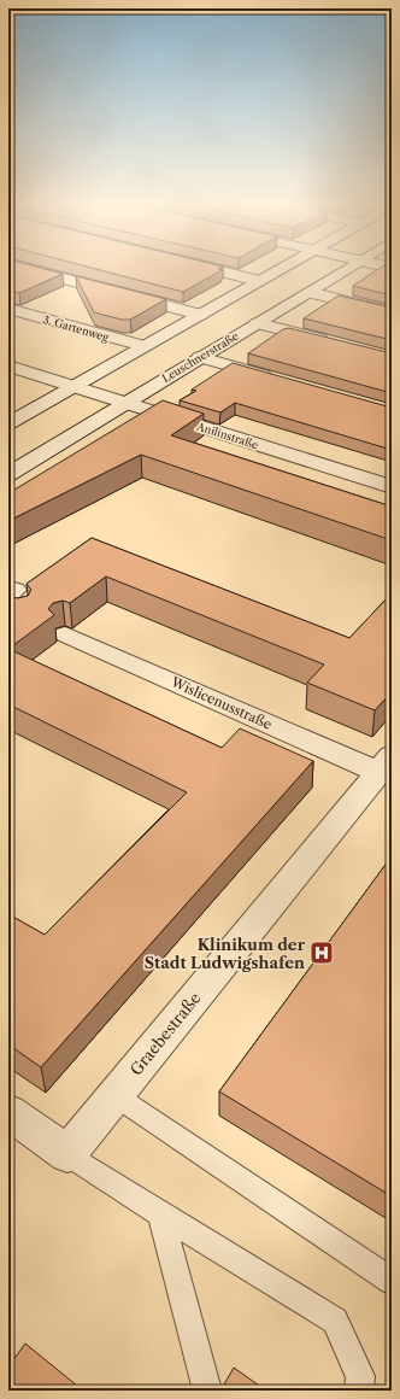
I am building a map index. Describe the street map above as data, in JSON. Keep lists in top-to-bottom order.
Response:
{
  "streets": {
    "street": [
      "3. Gartenweg",
      "Leuschnerstraße",
      "Anilinstraße",
      "Wislicenusstraße",
      "Graebestraße"
    ]
  },
  "crossings": [
    ["Leuschnerstraße", "Anilinstraße"],
    ["Wislicenusstraße", "Graebestraße"]
  ],
  "places": {
    "hospital": ["Klinikum der Stadt Ludwigshafen"]
  }
}
